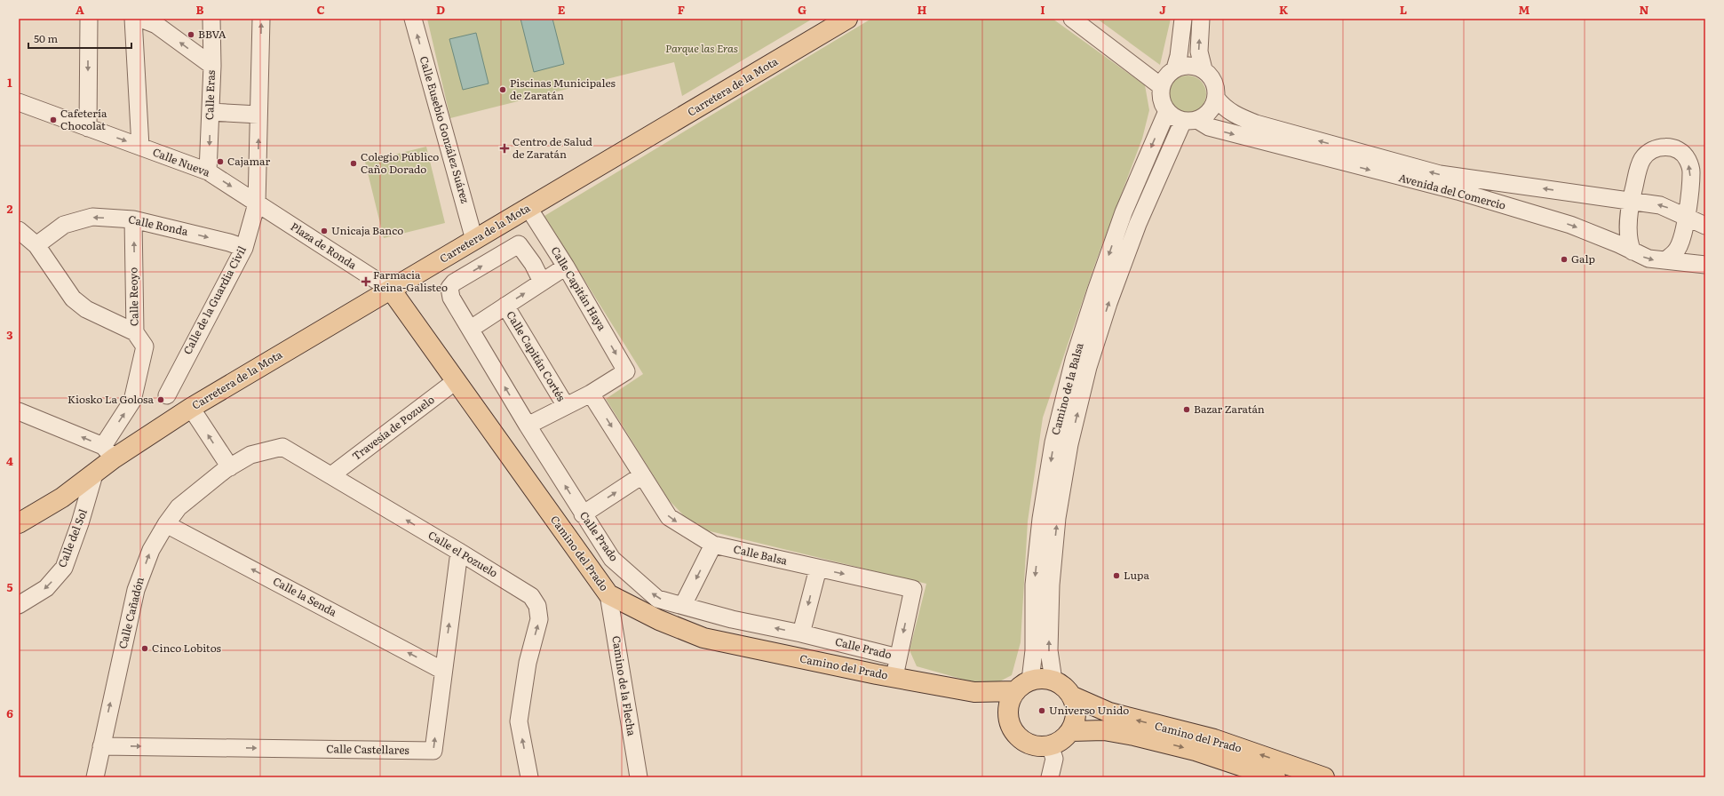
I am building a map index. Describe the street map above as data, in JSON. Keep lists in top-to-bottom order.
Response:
{
  "streets": {
    "main road": ["Carretera de la Mota", "Camino del Prado"],
    "street": [
      "Calle Eras",
      "Calle Eusebio González Suárez",
      "Calle Nueva",
      "Avenida del Comercio",
      "Calle Ronda",
      "Plaza de Ronda",
      "Calle Capitán Haya",
      "Calle Reoyo",
      "Calle de la Guardia Civil",
      "Calle Capitán Cortés",
      "Camino de la Balsa",
      "Travesía de Pozuelo",
      "Calle Prado",
      "Calle del Sol",
      "Calle el Pozuelo",
      "Calle Balsa",
      "Calle la Senda",
      "Calle Cañadón",
      "Camino de la Flecha",
      "Calle Castellares"
    ]
  },
  "crossings": [
    ["Carretera de la Mota", "Calle Eusebio González Suárez"],
    ["Carretera de la Mota", "Plaza de Ronda"],
    ["Carretera de la Mota", "Calle Capitán Haya"],
    ["Carretera de la Mota", "Calle Reoyo"],
    ["Carretera de la Mota", "Calle del Sol"],
    ["Carretera de la Mota", "Camino del Prado"],
    ["Calle Eras", "Calle Nueva"],
    ["Calle Nueva", "Plaza de Ronda"],
    ["Calle Nueva", "Calle de la Guardia Civil"],
    ["Avenida del Comercio", "Camino de la Balsa"],
    ["Calle Ronda", "Calle Reoyo"],
    ["Calle Ronda", "Calle de la Guardia Civil"],
    ["Plaza de Ronda", "Calle de la Guardia Civil"],
    ["Plaza de Ronda", "Camino del Prado"],
    ["Calle Capitán Haya", "Calle Balsa"],
    ["Camino de la Balsa", "Camino del Prado"],
    ["Travesía de Pozuelo", "Camino del Prado"],
    ["Travesía de Pozuelo", "Calle el Pozuelo"],
    ["Calle Prado", "Calle Balsa"],
    ["Camino del Prado", "Calle Balsa"],
    ["Camino del Prado", "Camino de la Flecha"],
    ["Calle el Pozuelo", "Calle Cañadón"],
    ["Calle el Pozuelo", "Calle Castellares"],
    ["Calle la Senda", "Calle Cañadón"],
    ["Calle la Senda", "Calle Castellares"],
    ["Calle Cañadón", "Calle Castellares"]
  ],
  "one_way": [
    "Calle Eusebio González Suárez",
    "Calle Reoyo",
    "Calle de la Guardia Civil",
    "Calle del Sol",
    "Calle el Pozuelo",
    "Calle Balsa",
    "Calle la Senda",
    "Calle Cañadón"
  ],
  "parks": ["Parque las Eras"],
  "places": {
    "other": [
      "BBVA",
      "Piscinas Municipales de Zaratán",
      "Cafetería Chocolat",
      "Cajamar",
      "Colegio Público Caño Dorado",
      "Unicaja Banco",
      "Galp",
      "Kiosko La Golosa",
      "Bazar Zaratán",
      "Lupa",
      "Cinco Lobitos",
      "Universo Unido"
    ],
    "health": ["Centro de Salud de Zaratán", "Farmacia Reina-Galisteo"]
  },
  "scale_bar": "50 m",
  "grid": {
    "columns": [
      "A",
      "B",
      "C",
      "D",
      "E",
      "F",
      "G",
      "H",
      "I",
      "J",
      "K",
      "L",
      "M",
      "N"
    ],
    "rows": [
      "1",
      "2",
      "3",
      "4",
      "5",
      "6"
    ]
  }
}
